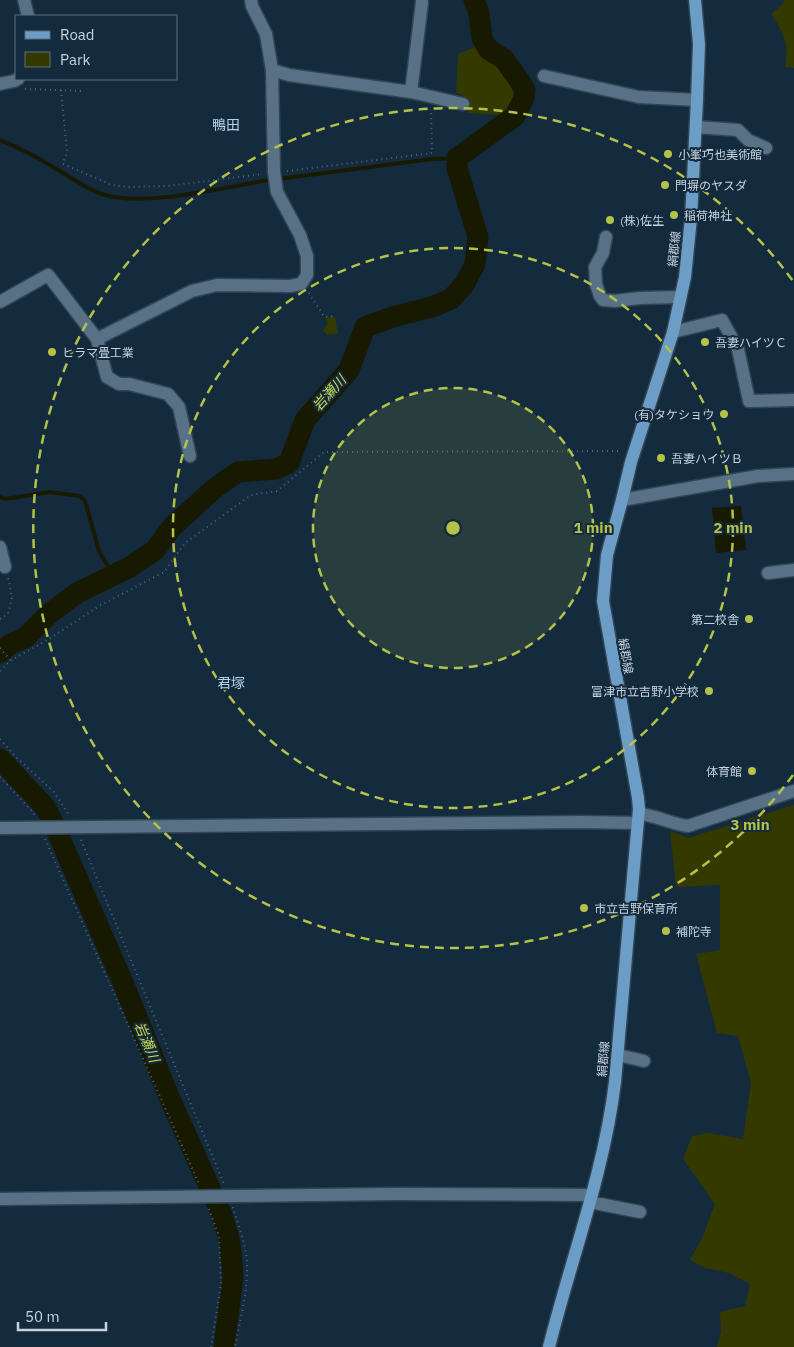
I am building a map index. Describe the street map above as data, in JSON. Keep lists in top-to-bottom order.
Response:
{
  "streets": {
    "main road": ["絹郡線"]
  },
  "districts": ["鴨田", "君塚"],
  "water": ["岩瀬川"],
  "places": [
    "小峯巧也美術館",
    "門塀のヤスダ",
    "稲荷神社",
    "(株)佐生",
    "吾妻ハイツＣ",
    "ヒラマ畳工業",
    "(有)タケショウ",
    "吾妻ハイツＢ",
    "第二校舎",
    "富津市立吉野小学校",
    "体育館",
    "市立吉野保育所",
    "補陀寺"
  ],
  "legend": ["Road", "Park"],
  "scale_bar": "50 m",
  "rings": ["1 min", "2 min", "3 min"]
}
